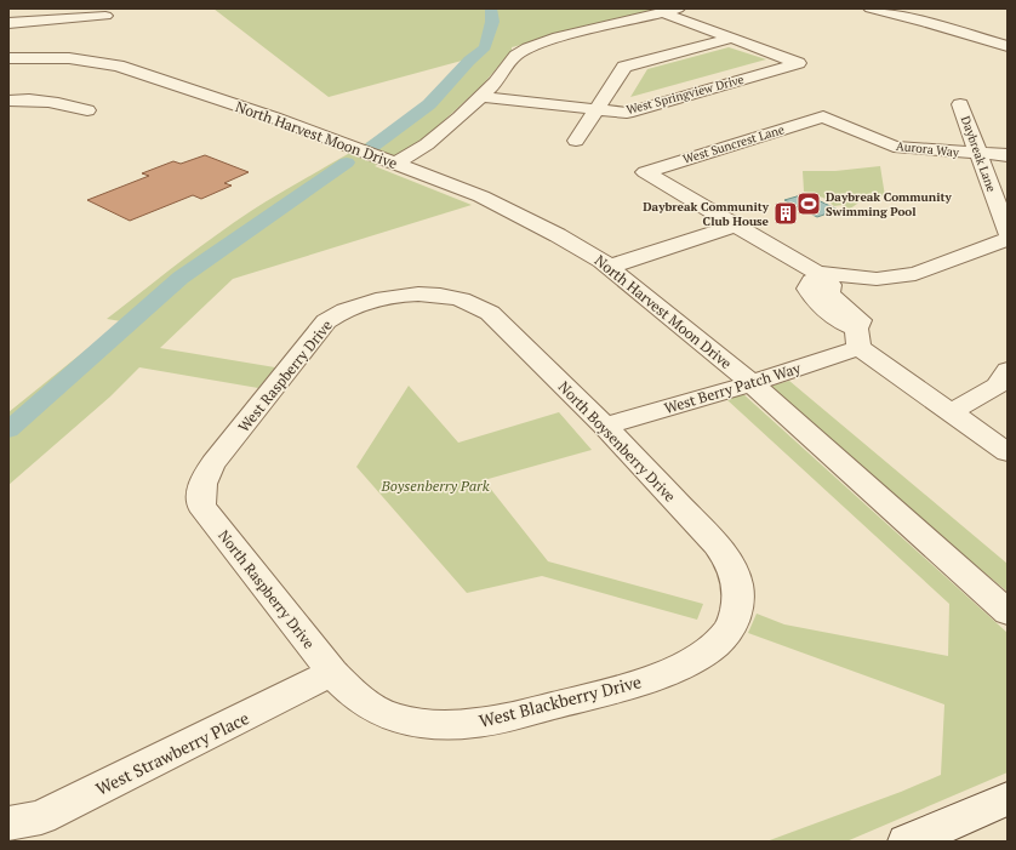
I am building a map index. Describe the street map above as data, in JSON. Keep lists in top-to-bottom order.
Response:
{
  "streets": {
    "street": [
      "West Springview Drive",
      "North Harvest Moon Drive",
      "West Suncrest Lane",
      "Aurora Way",
      "Daybreak Lane",
      "West Raspberry Drive",
      "West Berry Patch Way",
      "North Boysenberry Drive",
      "North Raspberry Drive",
      "West Blackberry Drive",
      "West Strawberry Place"
    ]
  },
  "crossings": [
    ["North Harvest Moon Drive", "West Berry Patch Way"],
    ["West Suncrest Lane", "Aurora Way"],
    ["Aurora Way", "Daybreak Lane"],
    ["West Raspberry Drive", "North Boysenberry Drive"],
    ["West Raspberry Drive", "North Raspberry Drive"],
    ["West Berry Patch Way", "North Boysenberry Drive"],
    ["North Boysenberry Drive", "West Blackberry Drive"],
    ["North Raspberry Drive", "West Blackberry Drive"],
    ["North Raspberry Drive", "West Strawberry Place"],
    ["West Blackberry Drive", "West Strawberry Place"]
  ],
  "parks": ["Boysenberry Park"],
  "places": {
    "sports": ["Daybreak Community Swimming Pool"],
    "building": ["Daybreak Community Club House"]
  }
}
